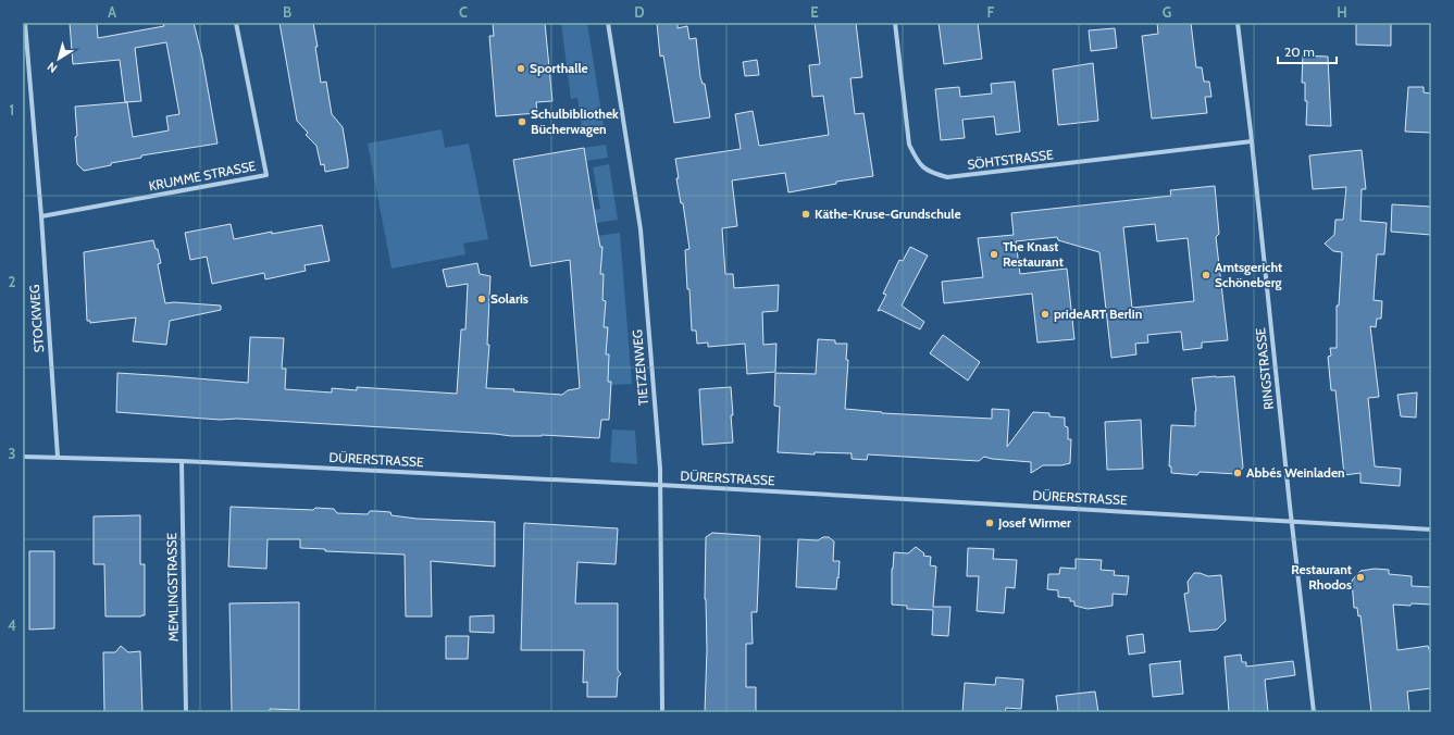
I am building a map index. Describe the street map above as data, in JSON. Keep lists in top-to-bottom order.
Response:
{
  "streets": {
    "street": [
      "SÖHTSTRASSE",
      "KRUMME STRASSE",
      "STOCKWEG",
      "TIETZENWEG",
      "RINGSTRASSE",
      "DÜRERSTRASSE",
      "MEMLINGSTRASSE"
    ]
  },
  "crossings": [
    ["SÖHTSTRASSE", "RINGSTRASSE"],
    ["KRUMME STRASSE", "STOCKWEG"],
    ["STOCKWEG", "DÜRERSTRASSE"],
    ["TIETZENWEG", "DÜRERSTRASSE"],
    ["RINGSTRASSE", "DÜRERSTRASSE"],
    ["DÜRERSTRASSE", "MEMLINGSTRASSE"]
  ],
  "places": [
    "Sporthalle",
    "Schulbibliothek Bücherwagen",
    "Käthe-Kruse-Grundschule",
    "The Knast Restaurant",
    "Amtsgericht Schöneberg",
    "Solaris",
    "prideART Berlin",
    "Abbés Weinladen",
    "Josef Wirmer",
    "Restaurant Rhodos"
  ],
  "scale_bar": "20 m",
  "north": "bottom left",
  "grid": {
    "columns": [
      "A",
      "B",
      "C",
      "D",
      "E",
      "F",
      "G",
      "H"
    ],
    "rows": [
      "1",
      "2",
      "3",
      "4"
    ]
  }
}
